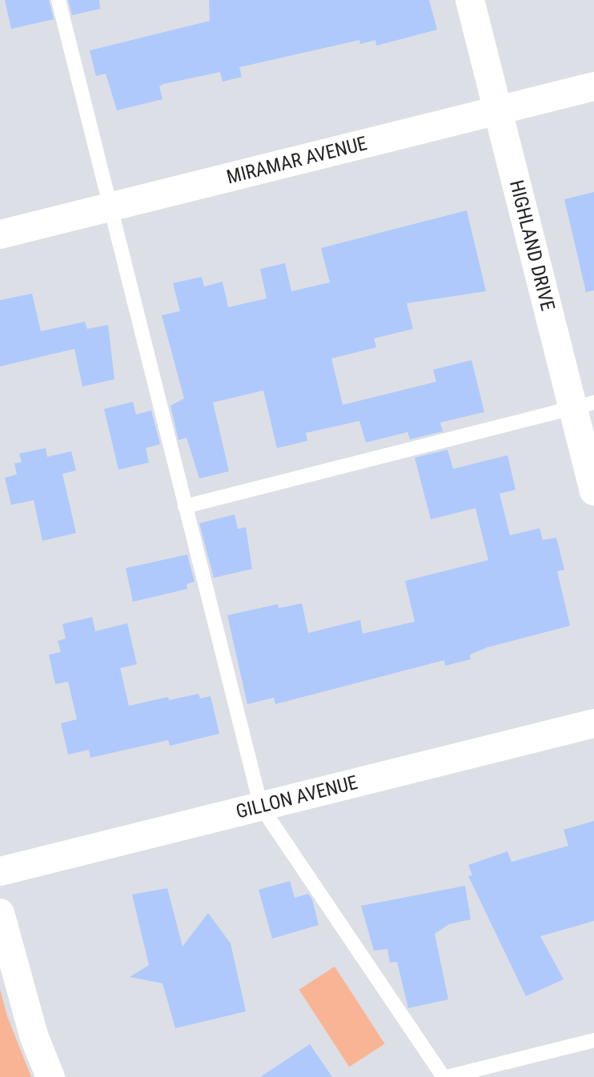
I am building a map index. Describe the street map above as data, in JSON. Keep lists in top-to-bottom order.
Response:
{
  "streets": {
    "street": ["MIRAMAR AVENUE", "HIGHLAND DRIVE", "GILLON AVENUE"]
  },
  "crossings": [
    ["MIRAMAR AVENUE", "HIGHLAND DRIVE"]
  ]
}
